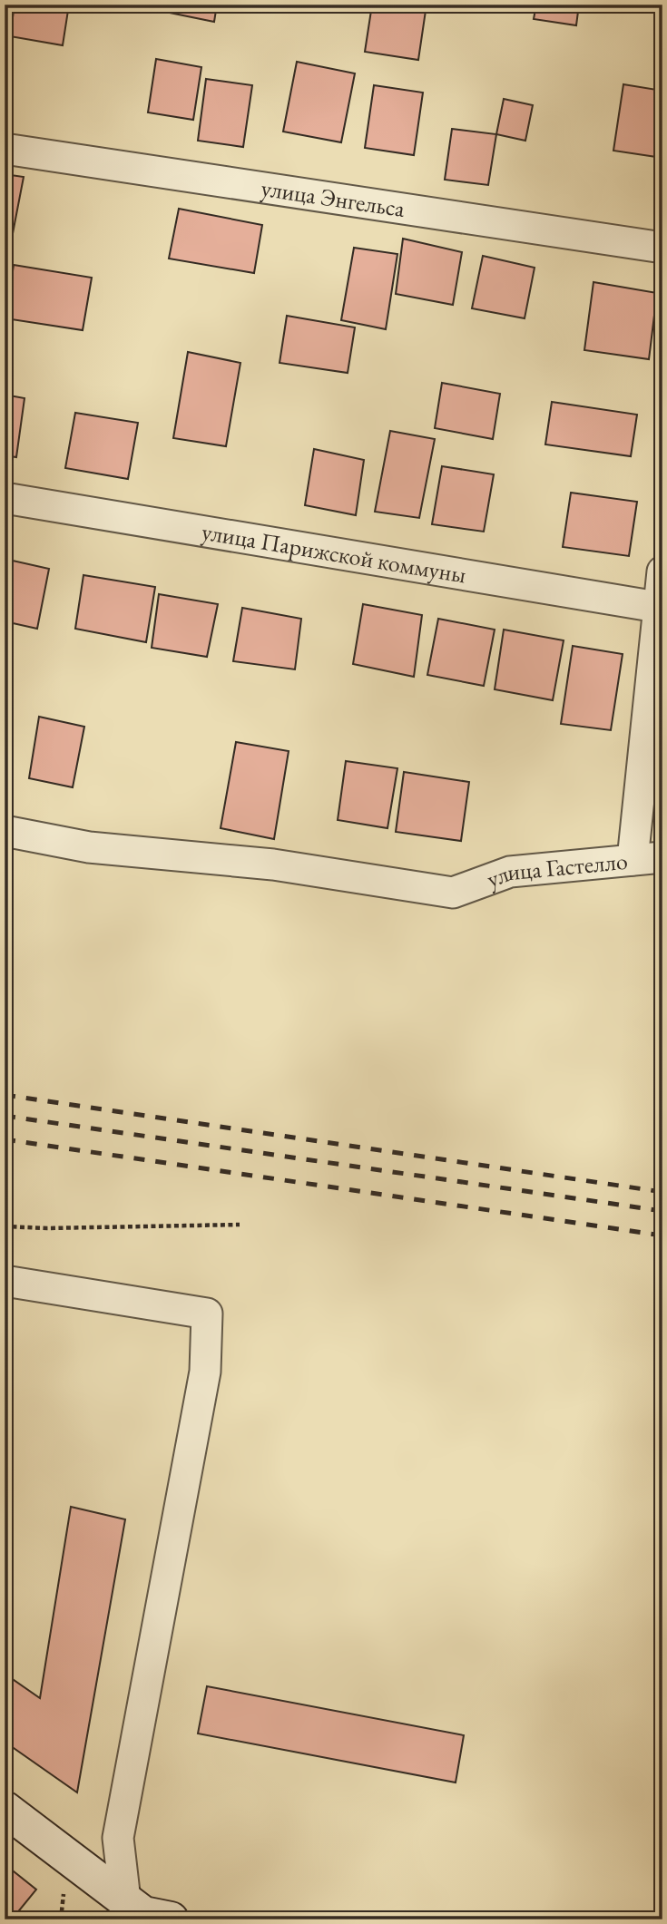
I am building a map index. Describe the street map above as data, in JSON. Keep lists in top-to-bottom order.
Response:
{
  "streets": {
    "street": ["улица Энгельса", "улица Парижской коммуны", "улица Гастелло"]
  }
}
